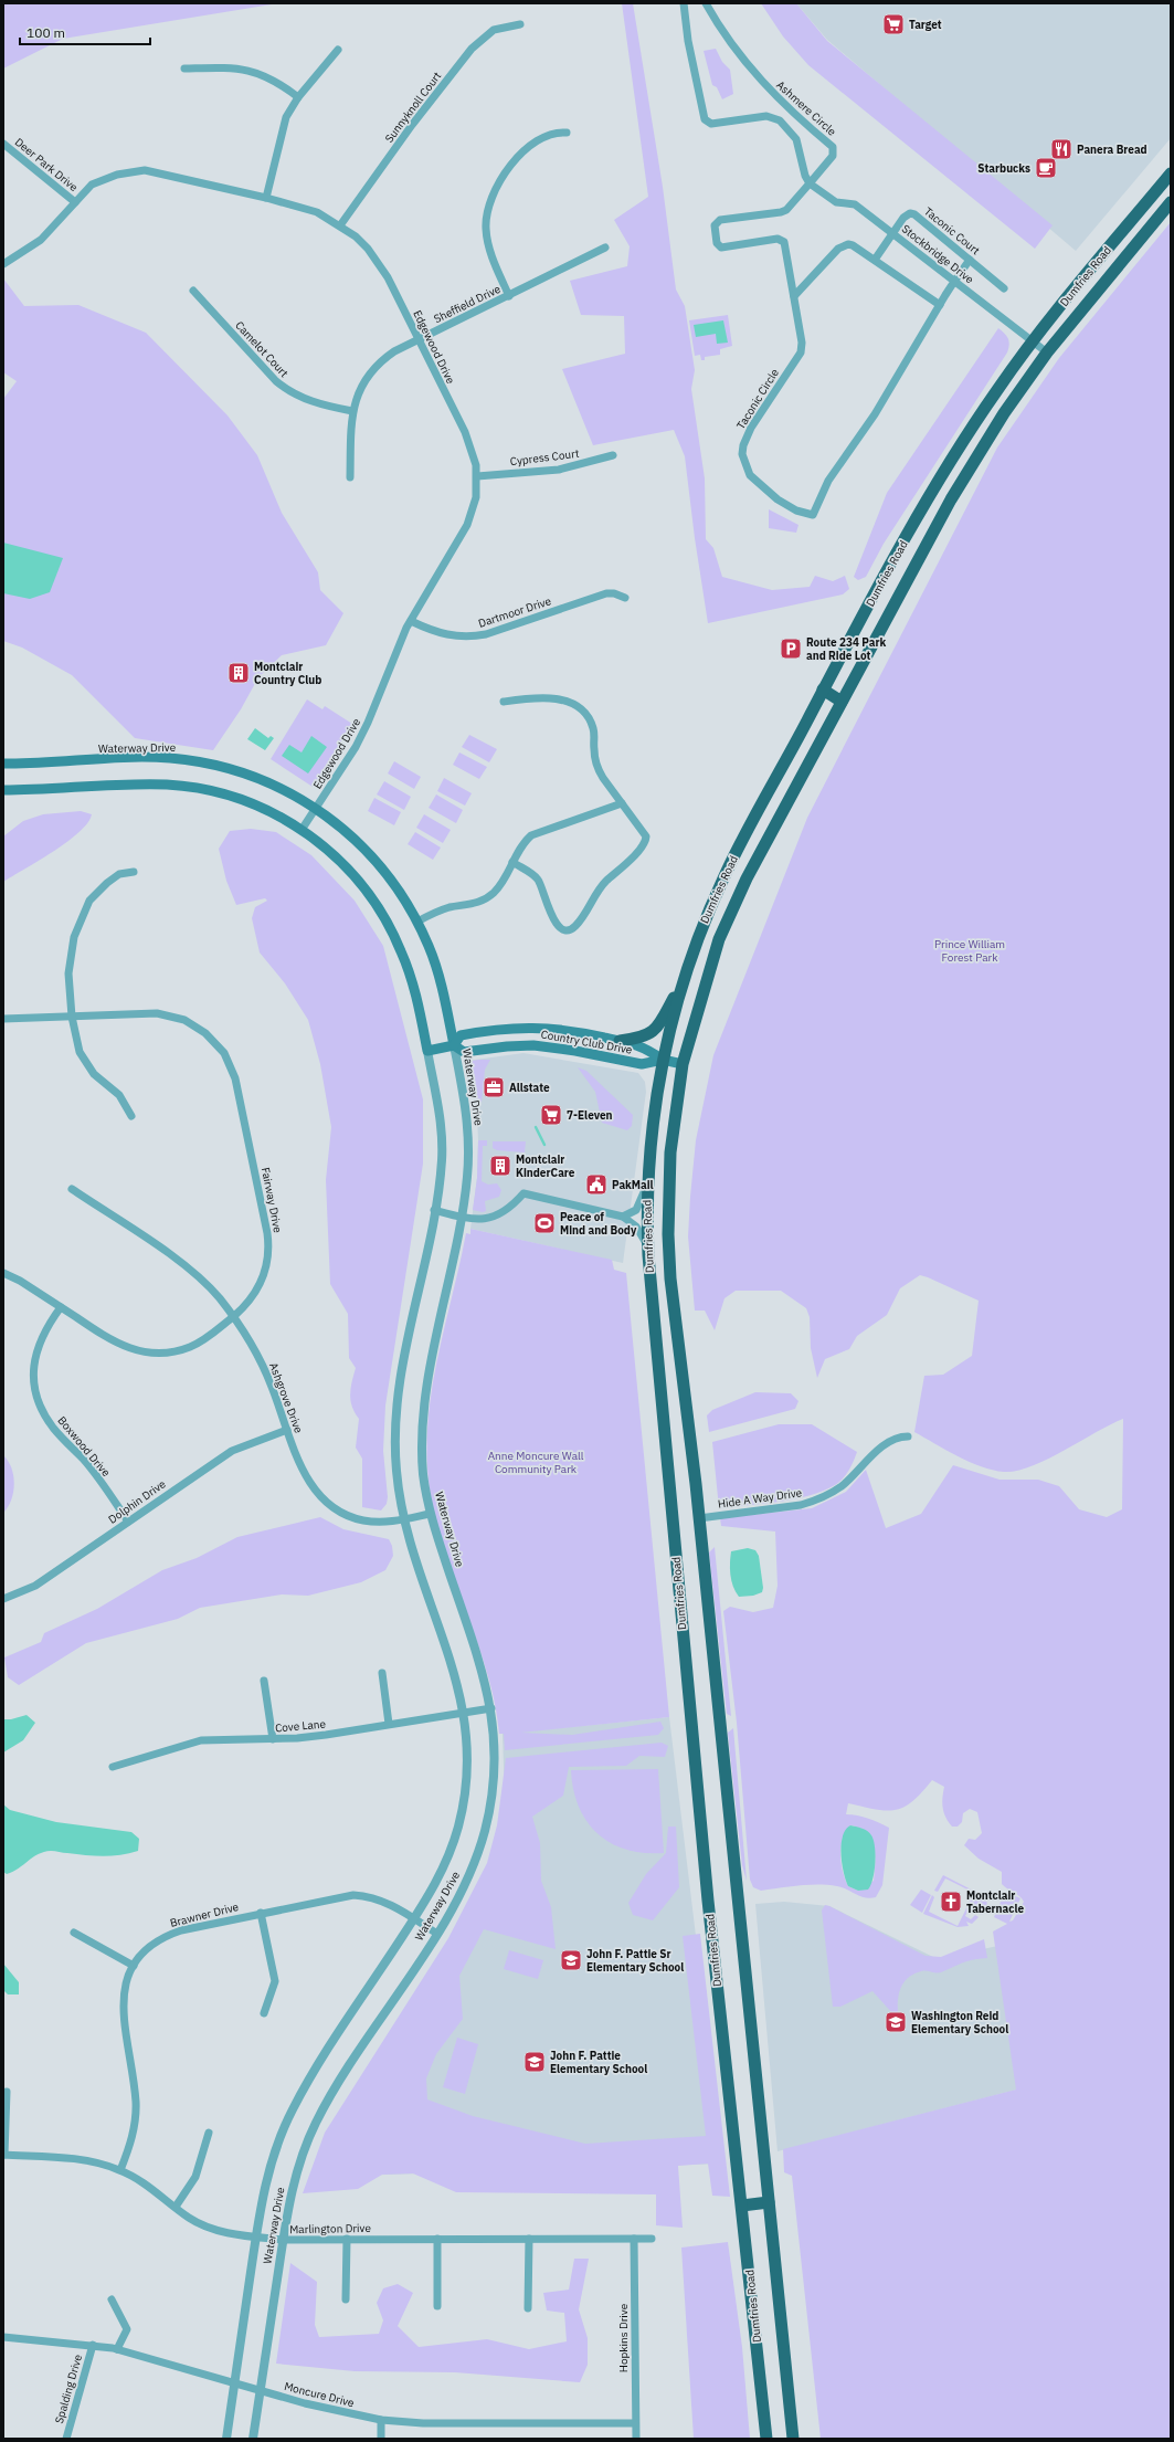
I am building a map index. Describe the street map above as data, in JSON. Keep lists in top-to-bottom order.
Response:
{
  "streets": {
    "highway": ["Dumfries Road"],
    "main road": ["Waterway Drive", "Country Club Drive"],
    "street": [
      "Sunnyknoll Court",
      "Ashmere Circle",
      "Deer Park Drive",
      "Taconic Court",
      "Stockbridge Drive",
      "Sheffield Drive",
      "Edgewood Drive",
      "Camelot Court",
      "Taconic Circle",
      "Cypress Court",
      "Dartmoor Drive",
      "Fairway Drive",
      "Ashgrove Drive",
      "Boxwood Drive",
      "Hide A Way Drive",
      "Dolphin Drive",
      "Cove Lane",
      "Brawner Drive",
      "Marlington Drive",
      "Hopkins Drive",
      "Spalding Drive",
      "Moncure Drive"
    ]
  },
  "crossings": [
    ["Sunnyknoll Court", "Edgewood Drive"],
    ["Ashmere Circle", "Stockbridge Drive"],
    ["Ashmere Circle", "Taconic Circle"],
    ["Deer Park Drive", "Edgewood Drive"],
    ["Taconic Court", "Stockbridge Drive"],
    ["Taconic Court", "Taconic Circle"],
    ["Stockbridge Drive", "Dumfries Road"],
    ["Stockbridge Drive", "Taconic Circle"],
    ["Dumfries Road", "Country Club Drive"],
    ["Dumfries Road", "Hide A Way Drive"],
    ["Sheffield Drive", "Edgewood Drive"],
    ["Sheffield Drive", "Camelot Court"],
    ["Edgewood Drive", "Cypress Court"],
    ["Edgewood Drive", "Dartmoor Drive"],
    ["Edgewood Drive", "Waterway Drive"],
    ["Waterway Drive", "Country Club Drive"],
    ["Waterway Drive", "Ashgrove Drive"],
    ["Waterway Drive", "Cove Lane"],
    ["Waterway Drive", "Brawner Drive"],
    ["Waterway Drive", "Marlington Drive"],
    ["Waterway Drive", "Moncure Drive"],
    ["Fairway Drive", "Ashgrove Drive"],
    ["Fairway Drive", "Boxwood Drive"],
    ["Ashgrove Drive", "Dolphin Drive"],
    ["Boxwood Drive", "Dolphin Drive"],
    ["Brawner Drive", "Marlington Drive"],
    ["Marlington Drive", "Hopkins Drive"],
    ["Hopkins Drive", "Moncure Drive"],
    ["Spalding Drive", "Moncure Drive"]
  ],
  "parks": ["Prince William Forest Park", "Anne Moncure Wall Community Park"],
  "places": {
    "supermarket": ["Target", "7-Eleven"],
    "restaurant": ["Panera Bread"],
    "cafe": ["Starbucks"],
    "parking": ["Route 234 Park and Ride Lot"],
    "building": ["Montclair Country Club", "Montclair KinderCare"],
    "office": ["Allstate"],
    "public building": ["PakMail"],
    "sports": ["Peace of Mind and Body"],
    "church": ["Montclair Tabernacle"],
    "school or university": ["John F. Pattie Sr Elementary School", "Washington Reid Elementary School", "John F. Pattie Elementary School"]
  },
  "scale_bar": "100 m"
}
